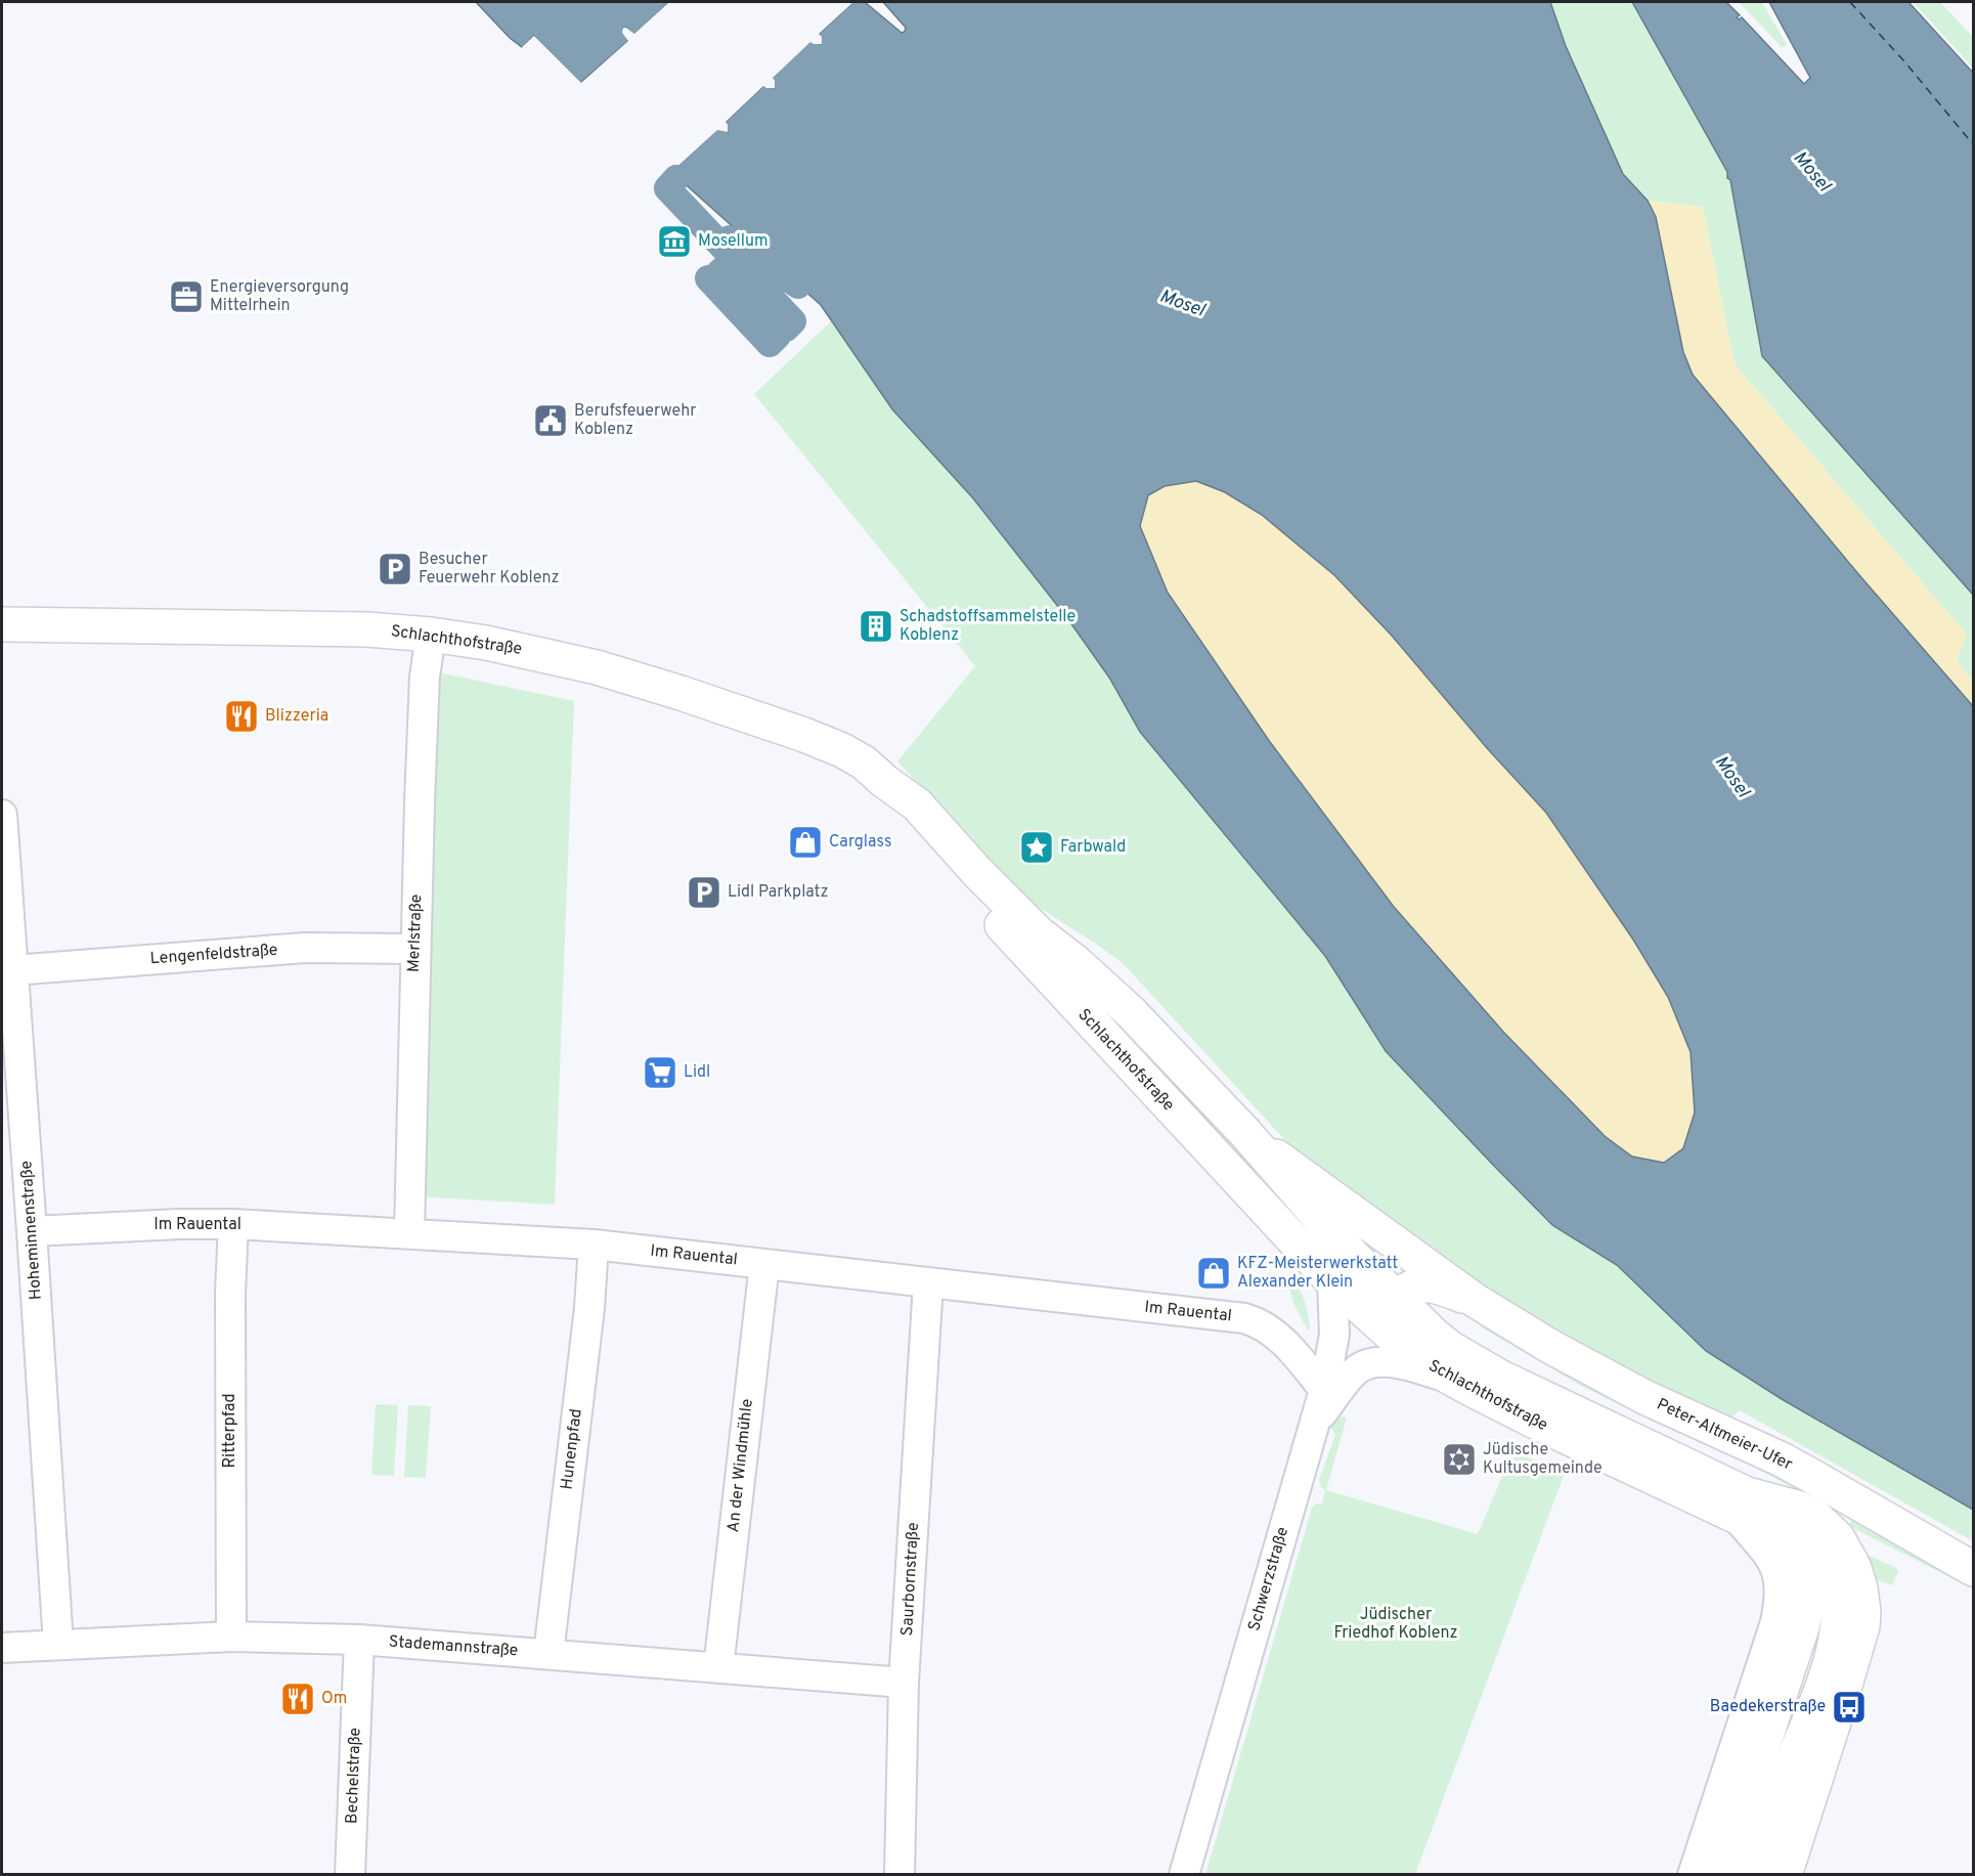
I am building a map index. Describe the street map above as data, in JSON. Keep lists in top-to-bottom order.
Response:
{
  "streets": {
    "main road": ["Schlachthofstraße", "Peter-Altmeier-Ufer"],
    "street": [
      "Merlstraße",
      "Lengenfeldstraße",
      "Im Rauental",
      "Hoheminnenstraße",
      "Ritterpfad",
      "Hunenpfad",
      "An der Windmühle",
      "Saurbornstraße",
      "Schwerzstraße",
      "Stademannstraße",
      "Bechelstraße"
    ]
  },
  "crossings": [
    ["Schlachthofstraße", "Merlstraße"],
    ["Schlachthofstraße", "Peter-Altmeier-Ufer"],
    ["Schlachthofstraße", "Schwerzstraße"],
    ["Merlstraße", "Lengenfeldstraße"],
    ["Merlstraße", "Im Rauental"],
    ["Lengenfeldstraße", "Hoheminnenstraße"],
    ["Im Rauental", "Hoheminnenstraße"],
    ["Im Rauental", "Ritterpfad"],
    ["Im Rauental", "Hunenpfad"],
    ["Im Rauental", "An der Windmühle"],
    ["Im Rauental", "Saurbornstraße"],
    ["Im Rauental", "Schwerzstraße"],
    ["Hoheminnenstraße", "Stademannstraße"],
    ["Ritterpfad", "Stademannstraße"],
    ["Hunenpfad", "Stademannstraße"],
    ["An der Windmühle", "Stademannstraße"],
    ["Saurbornstraße", "Stademannstraße"],
    ["Stademannstraße", "Bechelstraße"]
  ],
  "water": ["Mosel"],
  "parks": ["Jüdischer Friedhof Koblenz"],
  "places": {
    "museum": ["Mosellum"],
    "office": ["Energieversorgung Mittelrhein"],
    "public building": ["Berufsfeuerwehr Koblenz"],
    "parking": ["Besucher Feuerwehr Koblenz", "Lidl Parkplatz"],
    "building": ["Schadstoffsammelstelle Koblenz"],
    "restaurant": ["Blizzeria", "Om"],
    "shop": ["Carglass", "KFZ-Meisterwerkstatt Alexander Klein"],
    "place": ["Farbwald"],
    "supermarket": ["Lidl"],
    "synagogue": ["Jüdische Kultusgemeinde"],
    "bus stop": ["Baedekerstraße"]
  }
}
